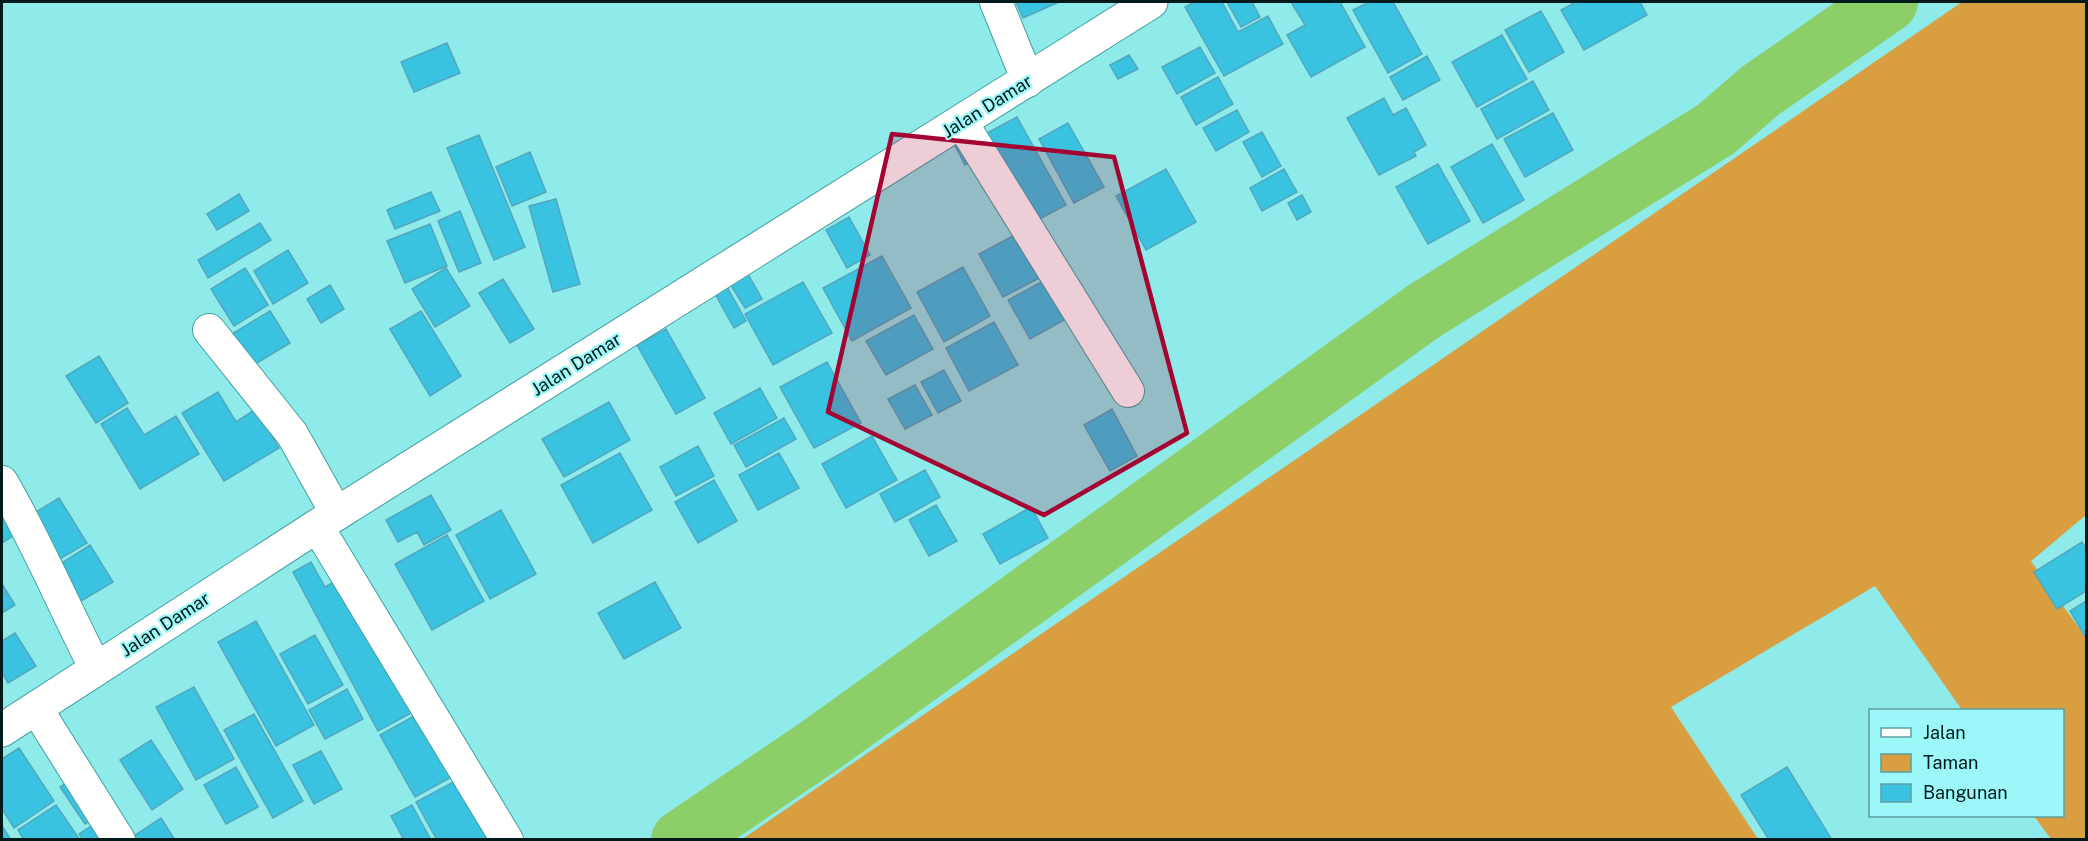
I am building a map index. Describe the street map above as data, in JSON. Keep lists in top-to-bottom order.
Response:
{
  "streets": {
    "street": ["Jalan Damar"]
  },
  "legend": ["Jalan", "Taman", "Bangunan"]
}
